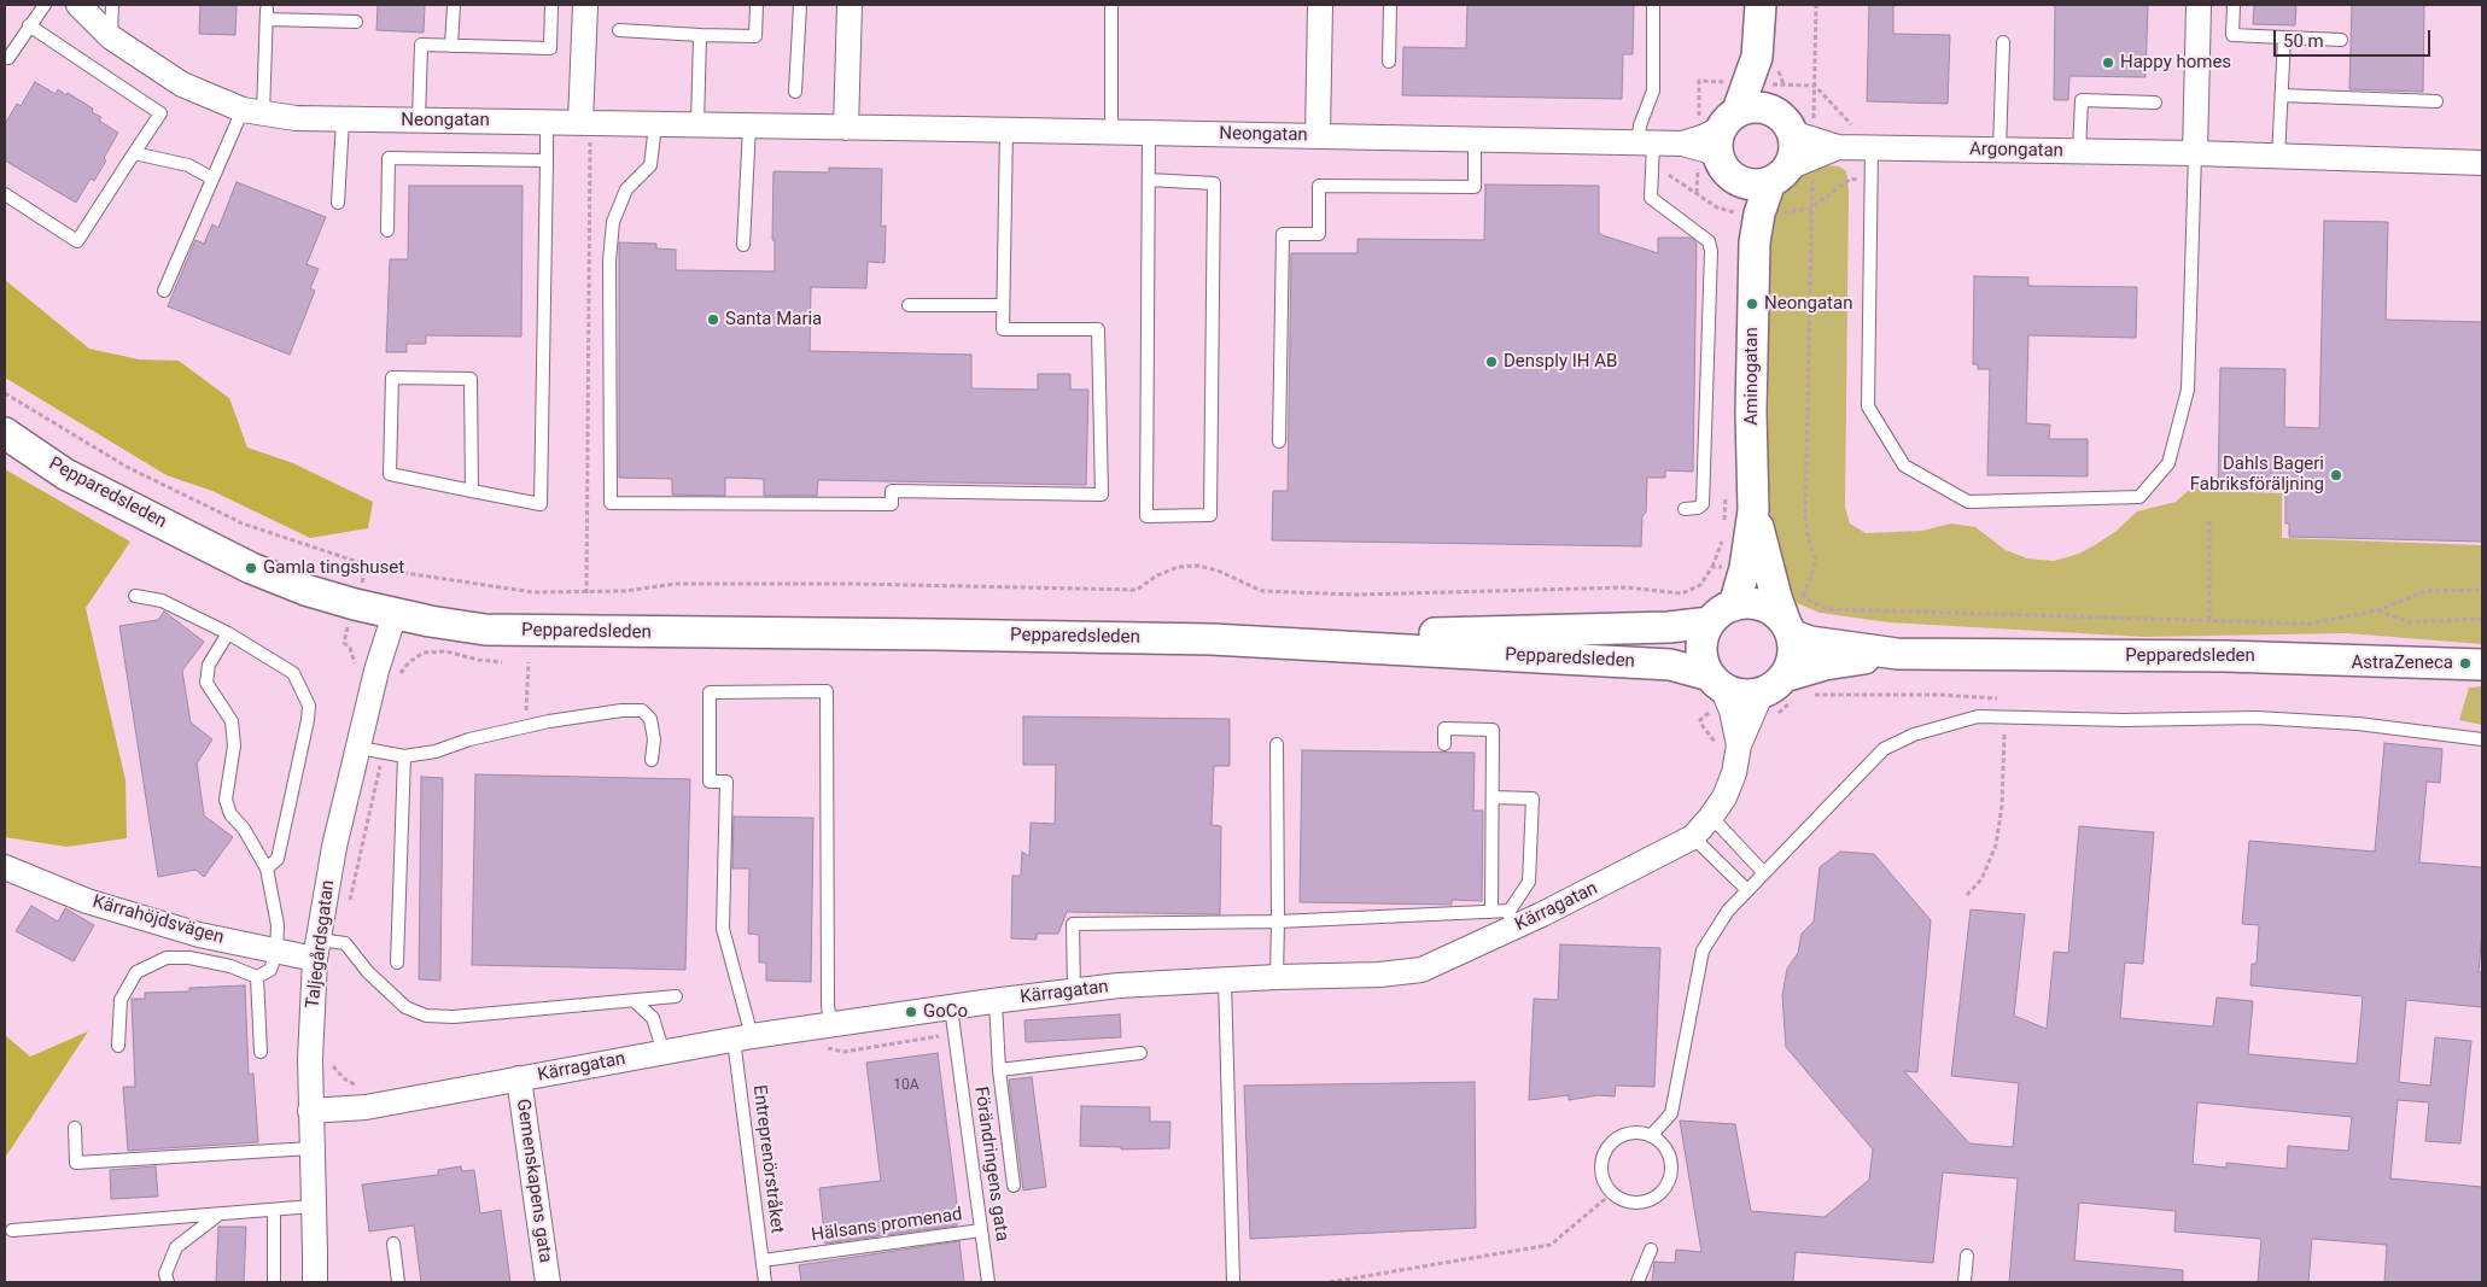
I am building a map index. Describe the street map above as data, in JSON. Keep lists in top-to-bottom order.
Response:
{
  "streets": {
    "street": [
      "Neongatan",
      "Argongatan",
      "Aminogatan",
      "Pepparedsleden",
      "Kärragatan",
      "Kärrahöjdsvägen",
      "Taljegårdsgatan",
      "Gemenskapens gata"
    ],
    "lane": ["Entreprenörstråket", "Förändringens gata", "Hälsans promenad"]
  },
  "crossings": [
    ["Neongatan", "Argongatan"],
    ["Neongatan", "Aminogatan"],
    ["Argongatan", "Aminogatan"],
    ["Aminogatan", "Pepparedsleden"],
    ["Aminogatan", "Kärragatan"],
    ["Pepparedsleden", "Kärragatan"],
    ["Pepparedsleden", "Taljegårdsgatan"],
    ["Kärragatan", "Taljegårdsgatan"],
    ["Kärragatan", "Entreprenörstråket"],
    ["Kärragatan", "Förändringens gata"],
    ["Kärragatan", "Gemenskapens gata"],
    ["Kärrahöjdsvägen", "Taljegårdsgatan"],
    ["Entreprenörstråket", "Hälsans promenad"],
    ["Förändringens gata", "Hälsans promenad"]
  ],
  "places": [
    "Happy homes",
    "Neongatan",
    "Santa Maria",
    "Densply IH AB",
    "Dahls Bageri Fabriksföräljning",
    "Gamla tingshuset",
    "AstraZeneca",
    "GoCo"
  ],
  "house_numbers": ["10A"],
  "scale_bar": "50 m"
}
